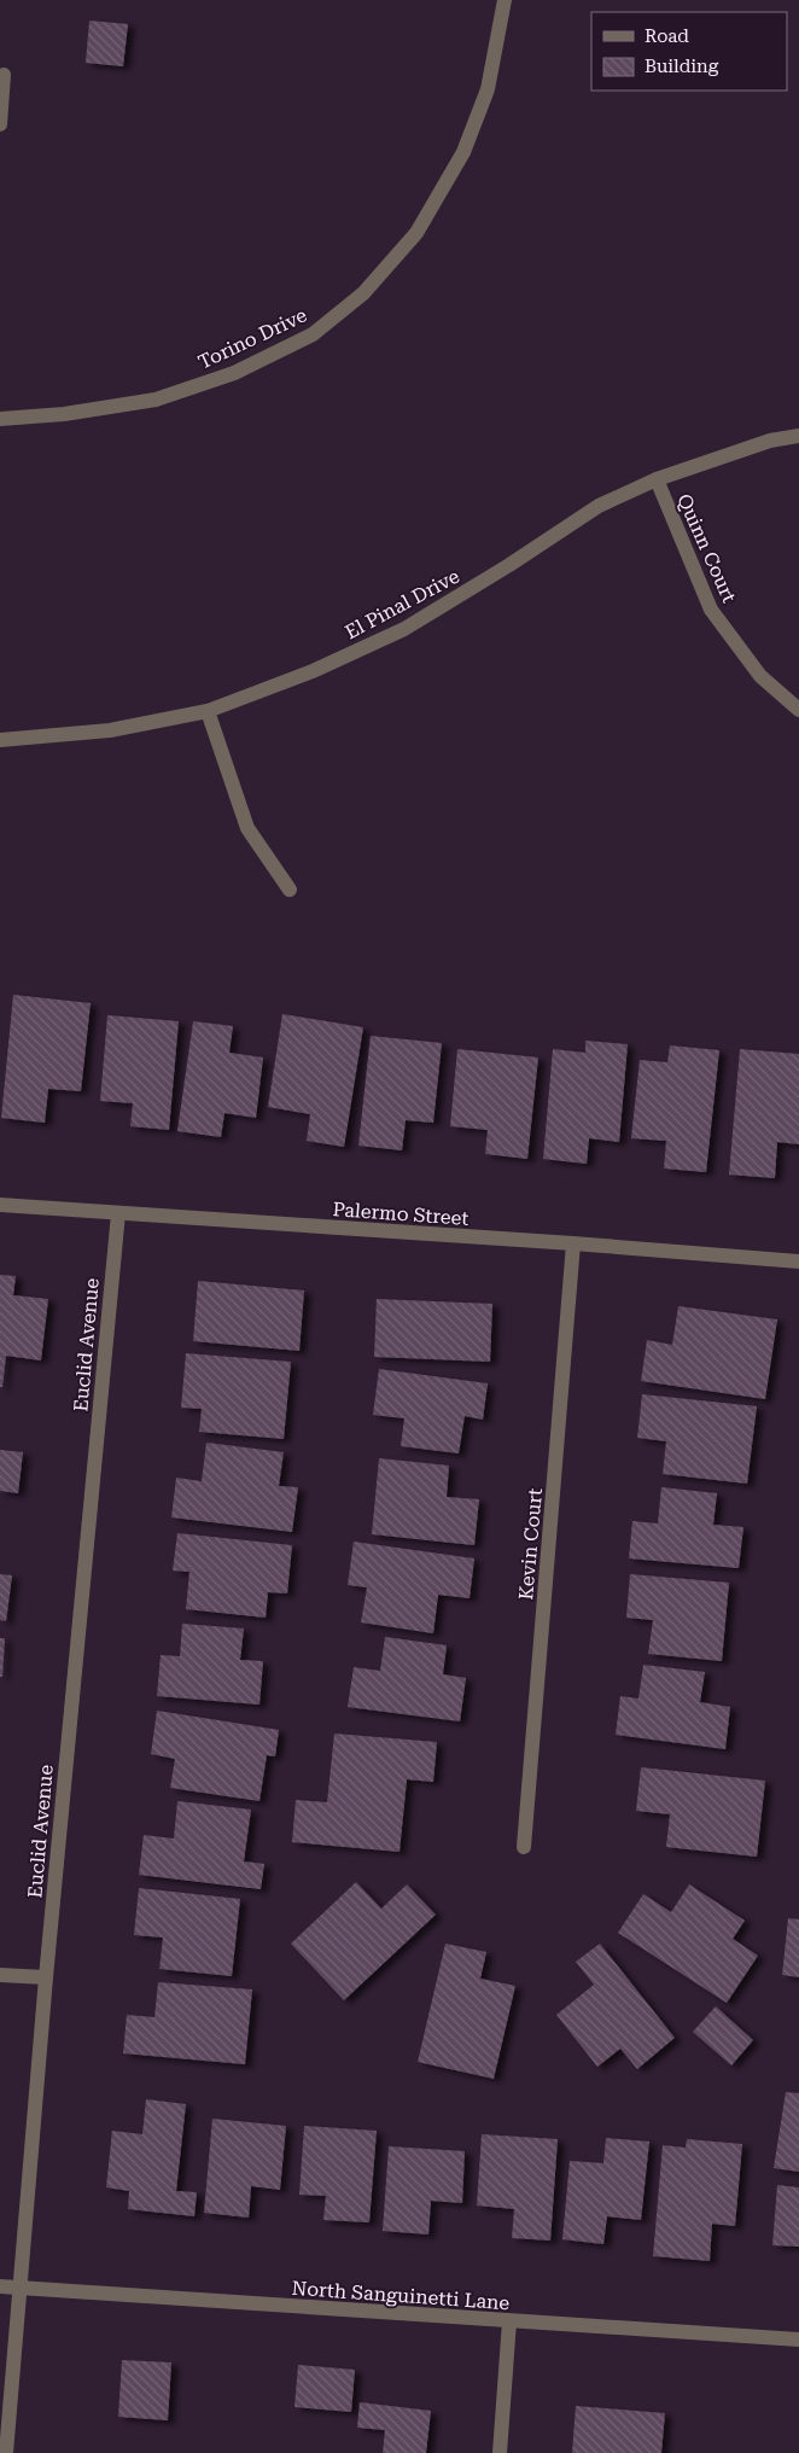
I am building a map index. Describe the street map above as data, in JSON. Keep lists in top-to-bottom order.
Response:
{
  "streets": {
    "street": [
      "Torino Drive",
      "Quinn Court",
      "El Pinal Drive",
      "Palermo Street",
      "Euclid Avenue",
      "Kevin Court",
      "North Sanguinetti Lane"
    ]
  },
  "crossings": [
    ["Quinn Court", "El Pinal Drive"],
    ["Palermo Street", "Euclid Avenue"],
    ["Palermo Street", "Kevin Court"],
    ["Euclid Avenue", "North Sanguinetti Lane"]
  ],
  "legend": ["Road", "Building"]
}
